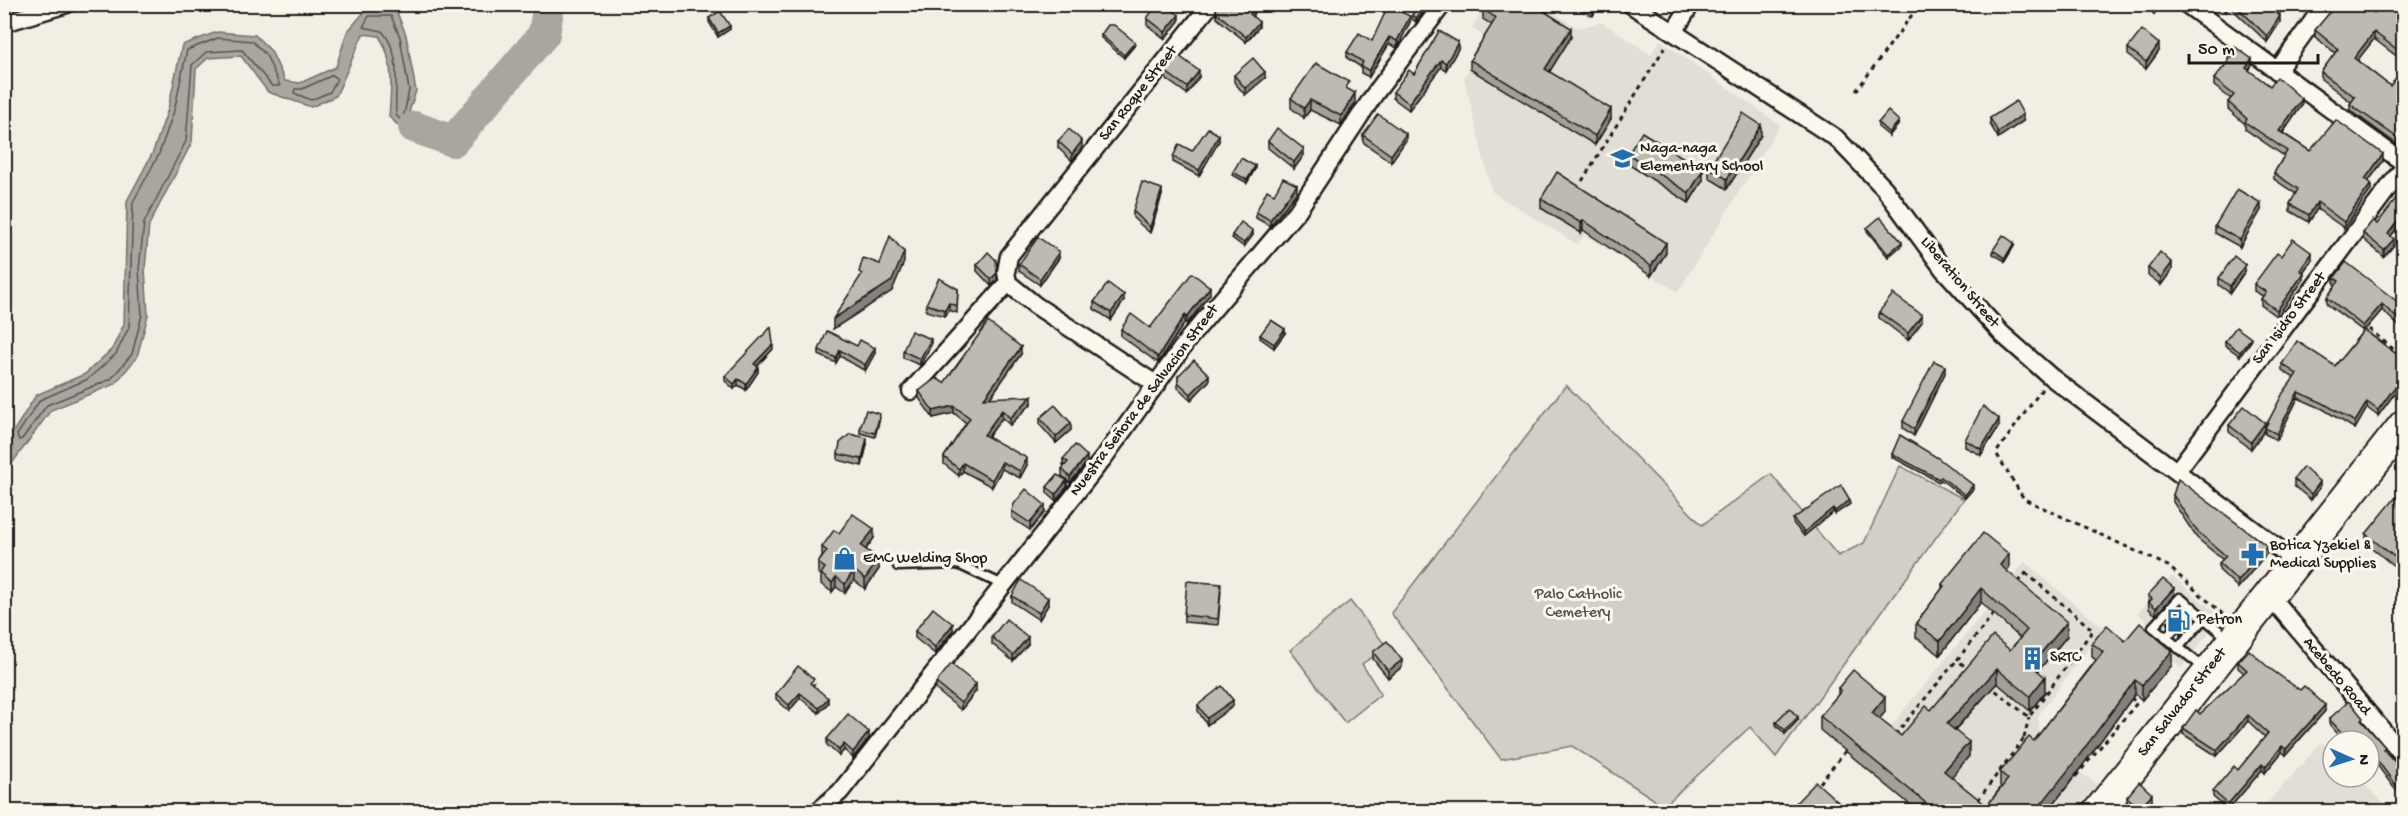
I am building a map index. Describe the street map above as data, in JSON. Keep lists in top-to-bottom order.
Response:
{
  "streets": {
    "highway": ["San Salvador Street"],
    "street": [
      "San Roque Street",
      "Liberation Street",
      "San Isidro Street",
      "Nuestra Señora de Salvacion Street",
      "Acebedo Road"
    ]
  },
  "crossings": [
    ["Liberation Street", "San Isidro Street"],
    ["Liberation Street", "San Salvador Street"],
    ["Acebedo Road", "San Salvador Street"]
  ],
  "parks": ["Palo Catholic Cemetery"],
  "places": {
    "school or university": ["Naga-naga Elementary School"],
    "pharmacy": ["Botica Yzekiel & Medical Supplies"],
    "shop": ["EMC Welding Shop"],
    "fuel station": ["Petron"],
    "building": ["SRTC"]
  },
  "scale_bar": "50 m",
  "north": "right"
}
